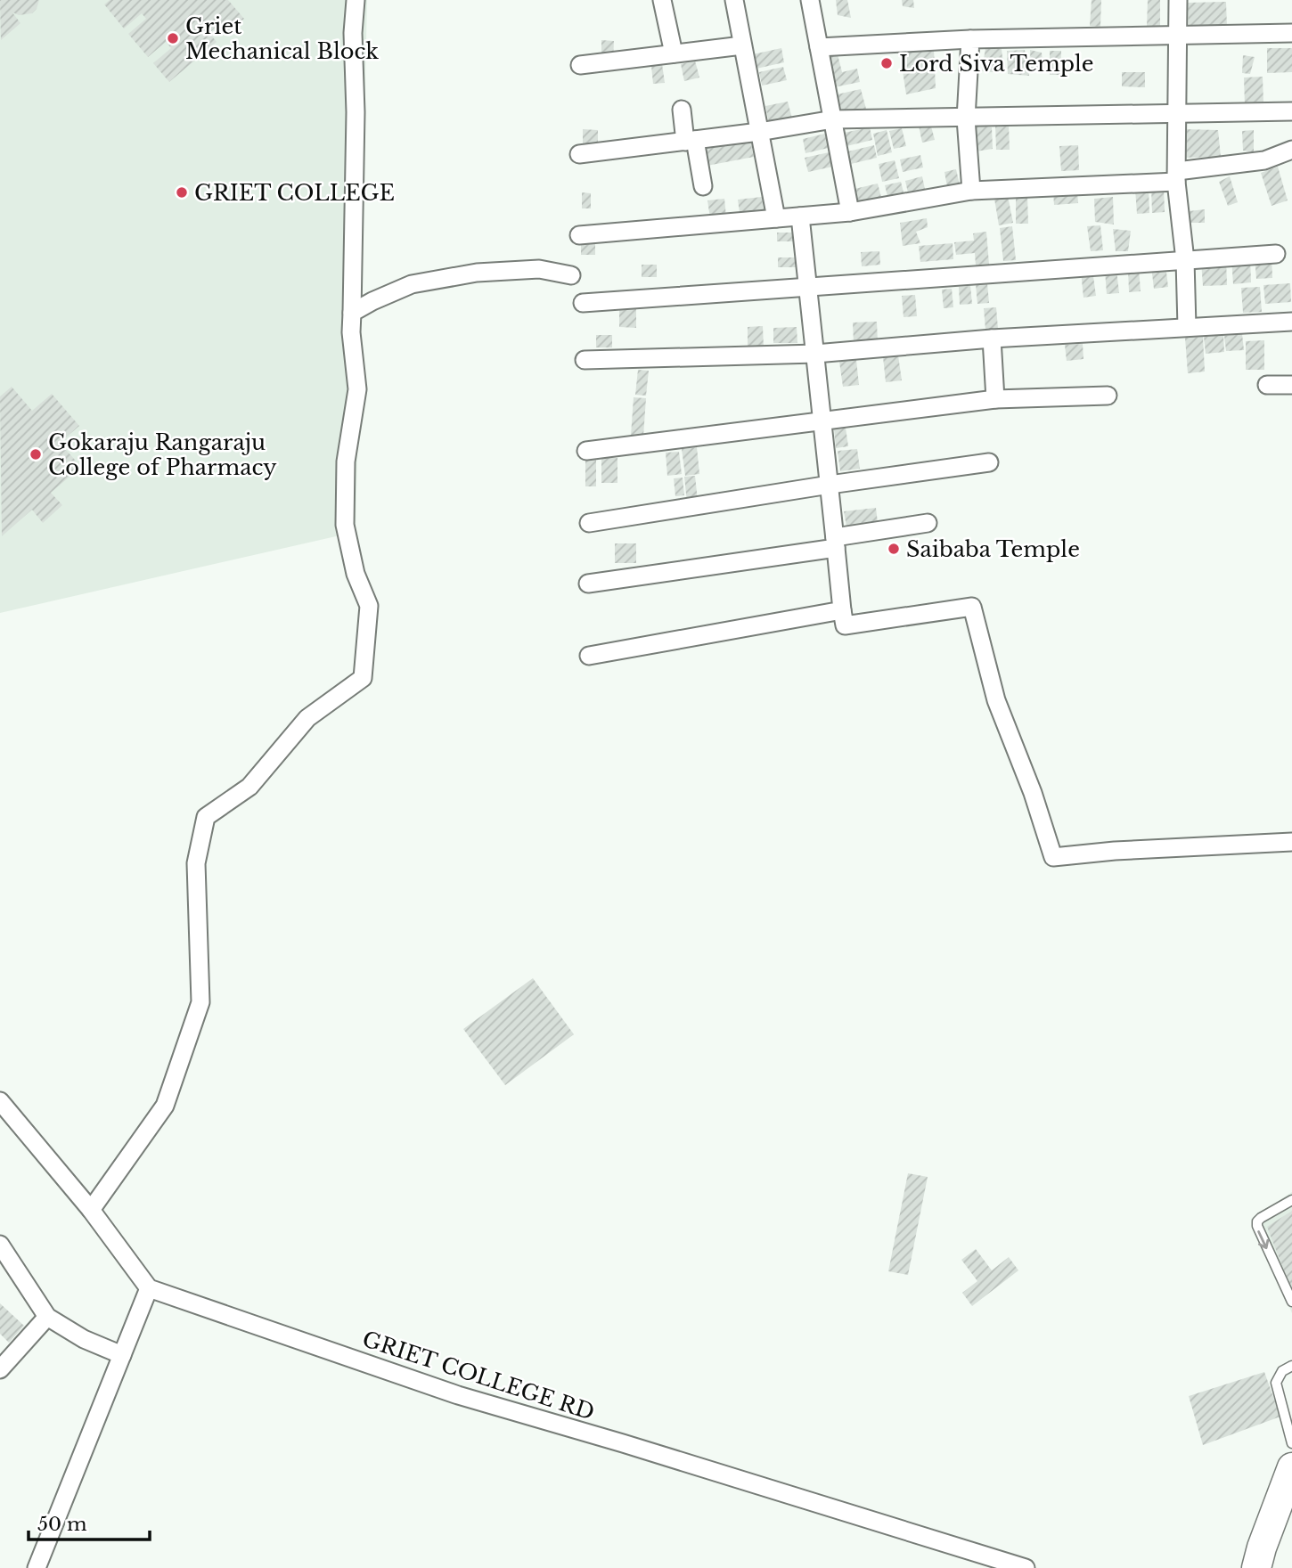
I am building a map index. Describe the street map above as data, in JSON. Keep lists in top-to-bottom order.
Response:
{
  "streets": {
    "street": ["GRIET COLLEGE RD"]
  },
  "places": [
    "Griet Mechanical Block",
    "Lord Siva Temple",
    "GRIET COLLEGE",
    "Gokaraju Rangaraju College of Pharmacy",
    "Saibaba Temple"
  ],
  "scale_bar": "50 m"
}
